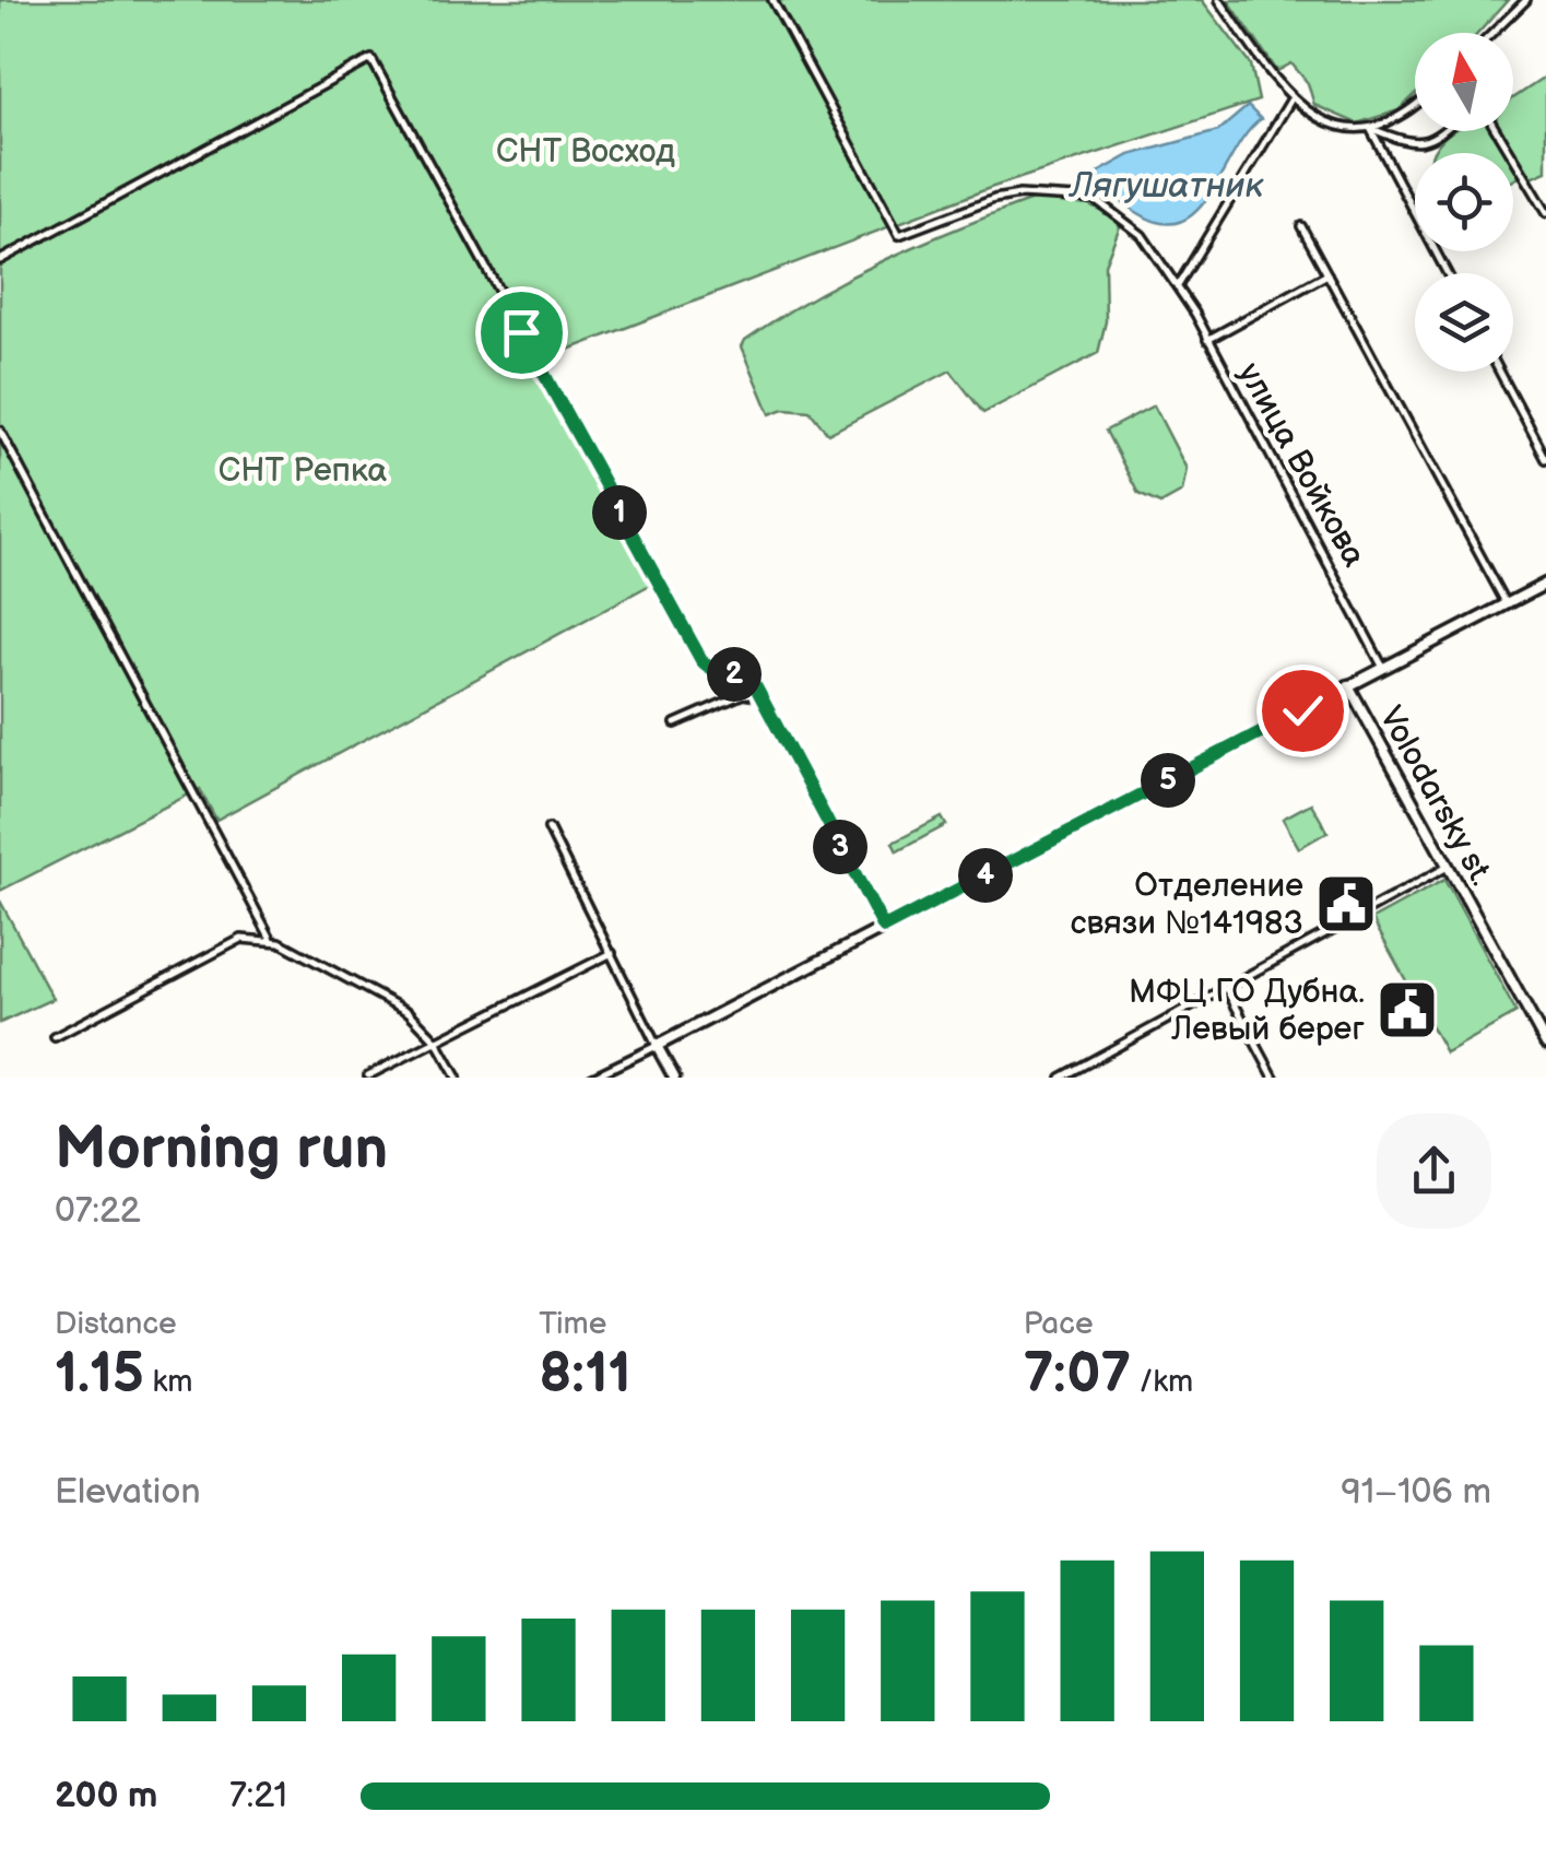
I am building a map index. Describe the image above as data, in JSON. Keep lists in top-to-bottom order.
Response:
{
  "streets": {
    "main road": ["Volodarsky st."],
    "street": ["улица Войкова"]
  },
  "water": ["Лягушатник"],
  "parks": ["СНТ Восход", "СНТ Репка"],
  "places": {
    "public building": ["Отделение связи №141983", "МФЦ ГО Дубна. Левый берег"]
  },
  "north": "top",
  "page": {
    "pins": [
      "1",
      "2",
      "5",
      "3",
      "4"
    ],
    "heading": ["Morning run", "07:22"],
    "stats": [
      ["Distance", "1.15 km"],
      ["Time", "8:11"],
      ["Pace", "7:07 /km"]
    ],
    "chart": ["Elevation", "91–106 m"],
    "list": [
      {
        "name": "200 m",
        "note": "7:21"
      }
    ]
  }
}
